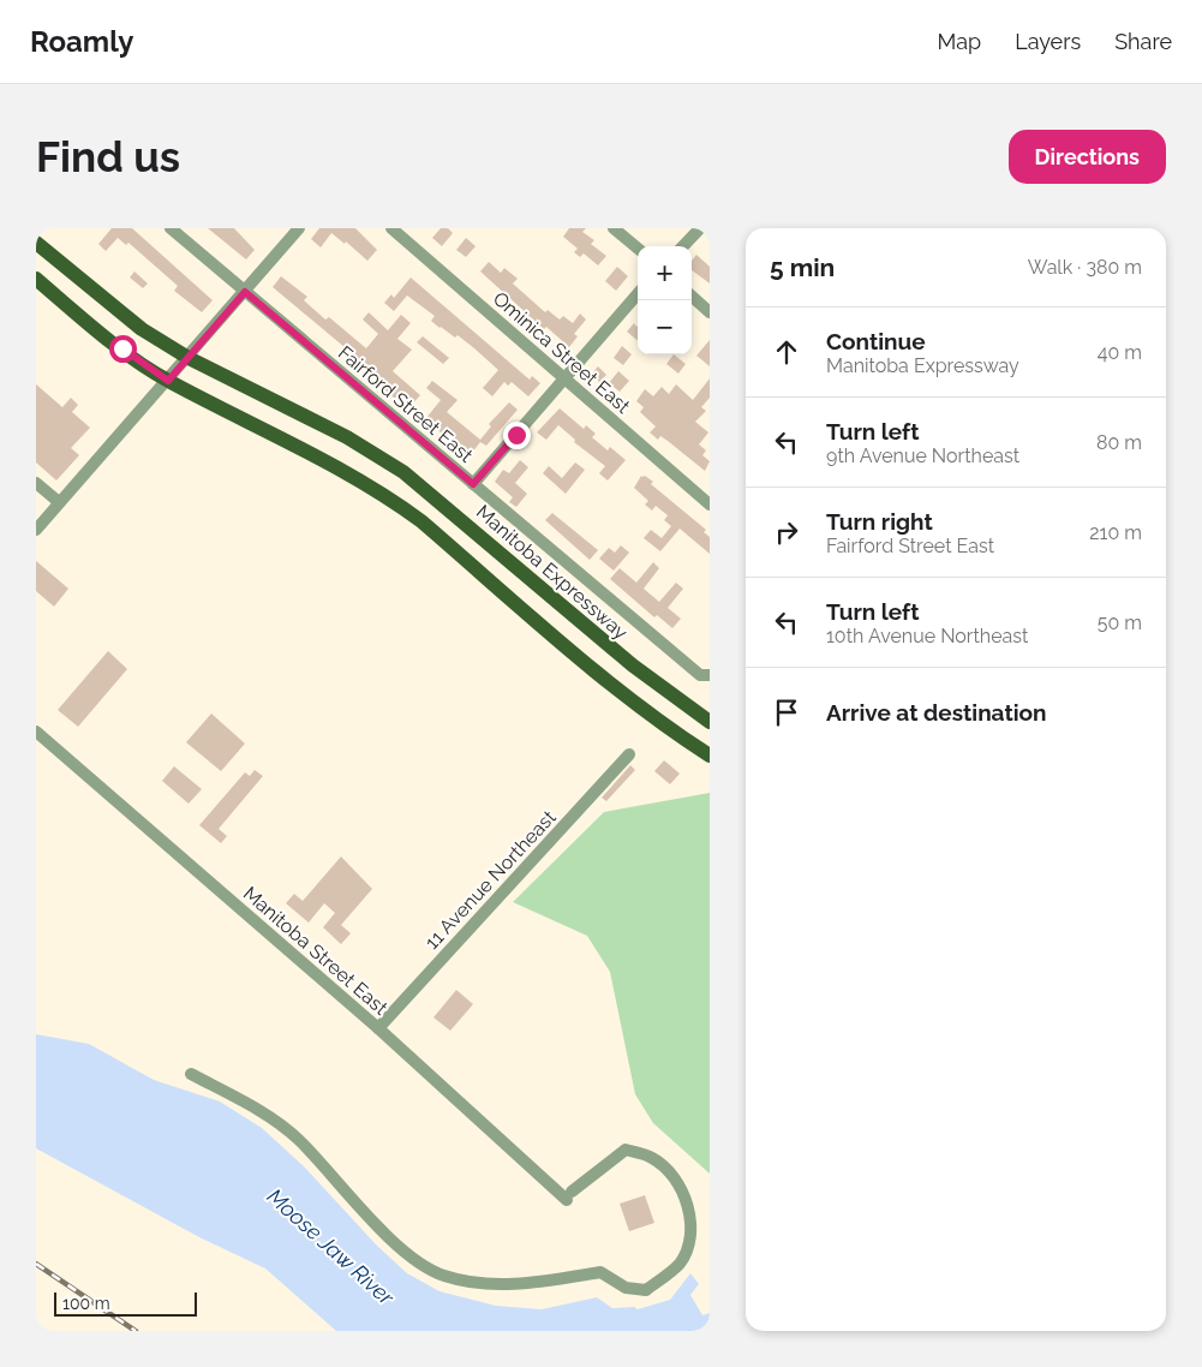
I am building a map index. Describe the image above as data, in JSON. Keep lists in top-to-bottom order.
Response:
{
  "streets": {
    "main road": ["Manitoba Expressway"],
    "street": [
      "Ominica Street East",
      "Fairford Street East",
      "11 Avenue Northeast",
      "Manitoba Street East"
    ]
  },
  "crossings": [
    ["11 Avenue Northeast", "Manitoba Street East"]
  ],
  "water": ["Moose Jaw River"],
  "scale_bar": "100 m",
  "page": {
    "header": "Roamly",
    "nav": ["Map", "Layers", "Share"],
    "buttons": "Directions",
    "title": "Find us",
    "heading": ["5 min", "Walk · 380 m"],
    "map_buttons": ["+", "−"],
    "list": [
      ["Continue", "Manitoba Expressway", "40 m"],
      ["Turn left", "9th Avenue Northeast", "80 m"],
      ["Turn right", "Fairford Street East", "210 m"],
      ["Turn left", "10th Avenue Northeast", "50 m"],
      "Arrive at destination"
    ],
    "scale": "100 m"
  }
}
